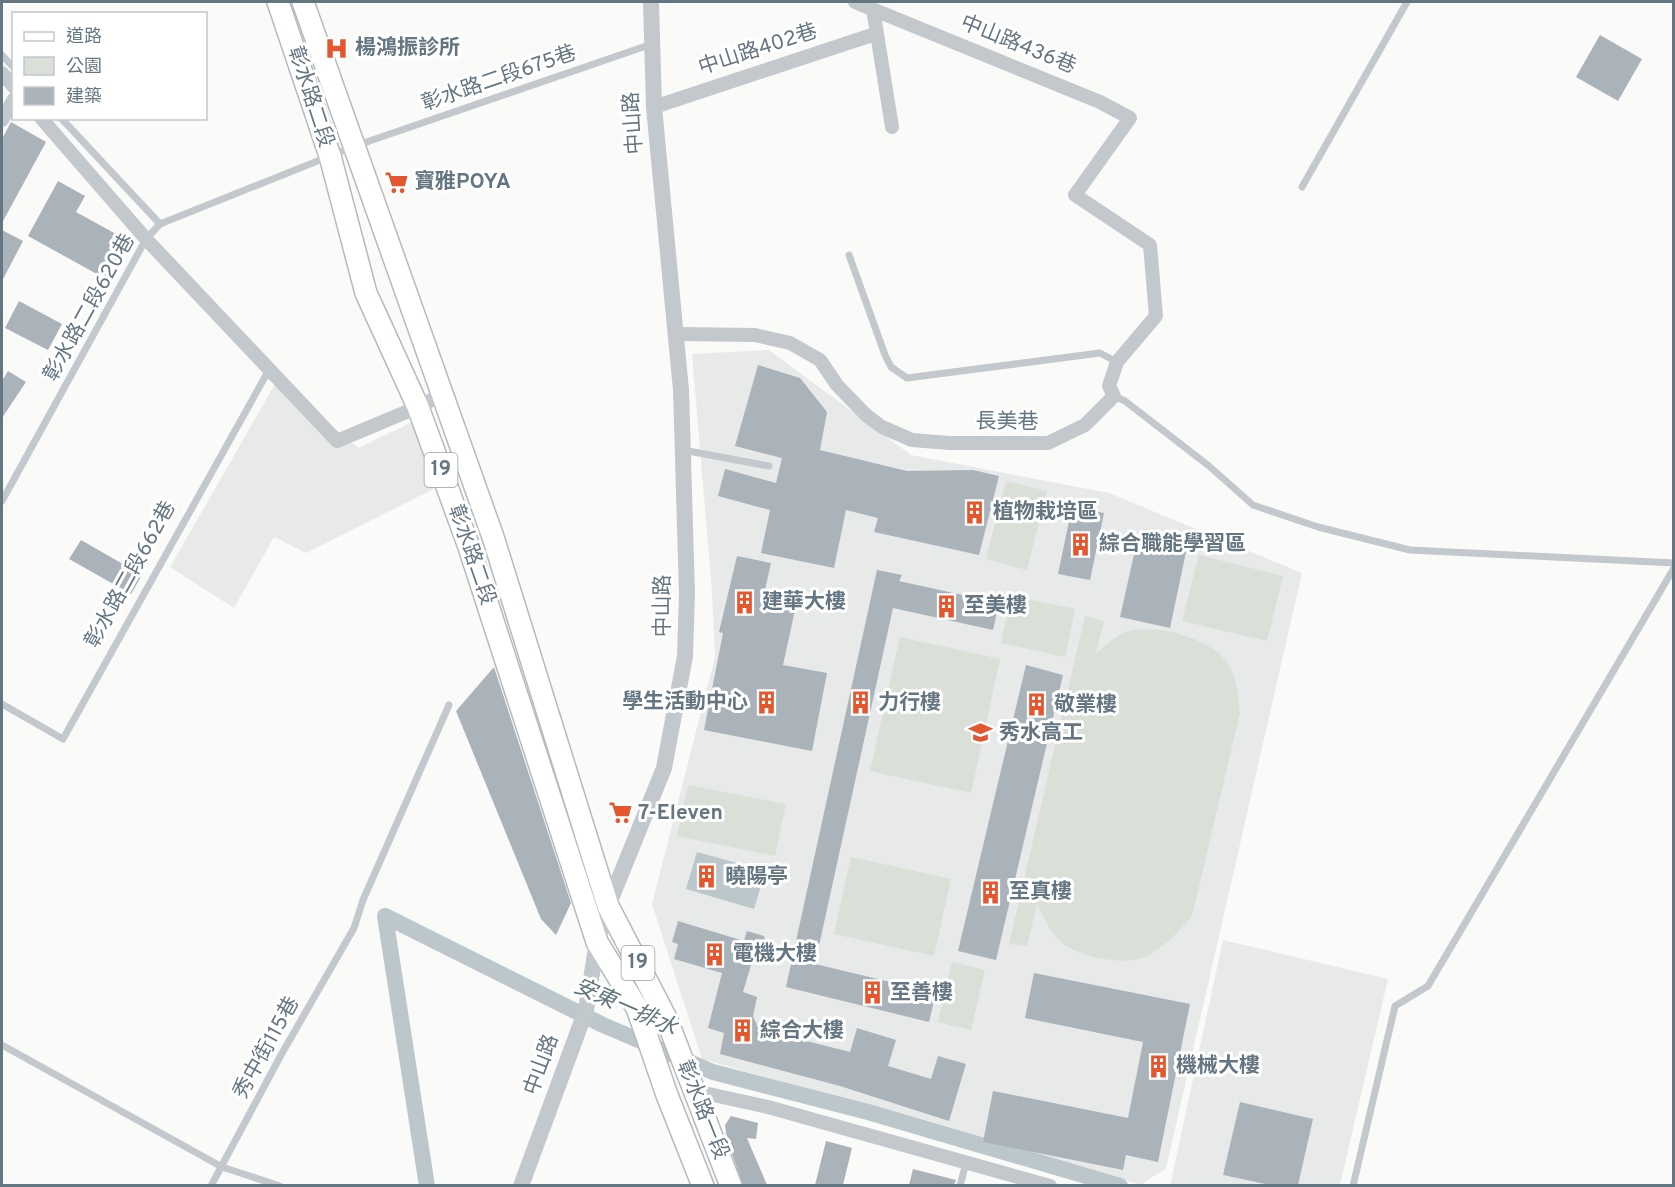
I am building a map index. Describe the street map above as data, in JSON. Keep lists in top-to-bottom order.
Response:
{
  "streets": {
    "main road": ["彰水路二段", "19", "彰水路一段"],
    "street": [
      "中山路436巷",
      "中山路402巷",
      "中山路",
      "長美巷"
    ],
    "lane": [
      "彰水路二段675巷",
      "彰水路二段620巷",
      "彰水路二段662巷",
      "秀中街115巷"
    ]
  },
  "crossings": [
    ["中山路402巷", "中山路"],
    ["彰水路二段675巷", "彰水路二段"],
    ["彰水路二段675巷", "中山路"],
    ["彰水路二段675巷", "彰水路二段620巷"],
    ["彰水路二段", "中山路"],
    ["彰水路二段", "彰水路二段620巷"],
    ["彰水路二段", "彰水路一段"],
    ["中山路", "長美巷"],
    ["中山路", "彰水路一段"]
  ],
  "water": ["安東一排水"],
  "places": {
    "hospital": ["楊鴻振診所"],
    "supermarket": ["寶雅POYA", "7-Eleven"],
    "building": [
      "植物栽培區",
      "綜合職能學習區",
      "建華大樓",
      "至美樓",
      "學生活動中心",
      "力行樓",
      "敬業樓",
      "曉陽亭",
      "至真樓",
      "電機大樓",
      "至善樓",
      "綜合大樓",
      "機械大樓"
    ],
    "school or university": ["秀水高工"]
  },
  "legend": ["道路", "公園", "建築"]
}
